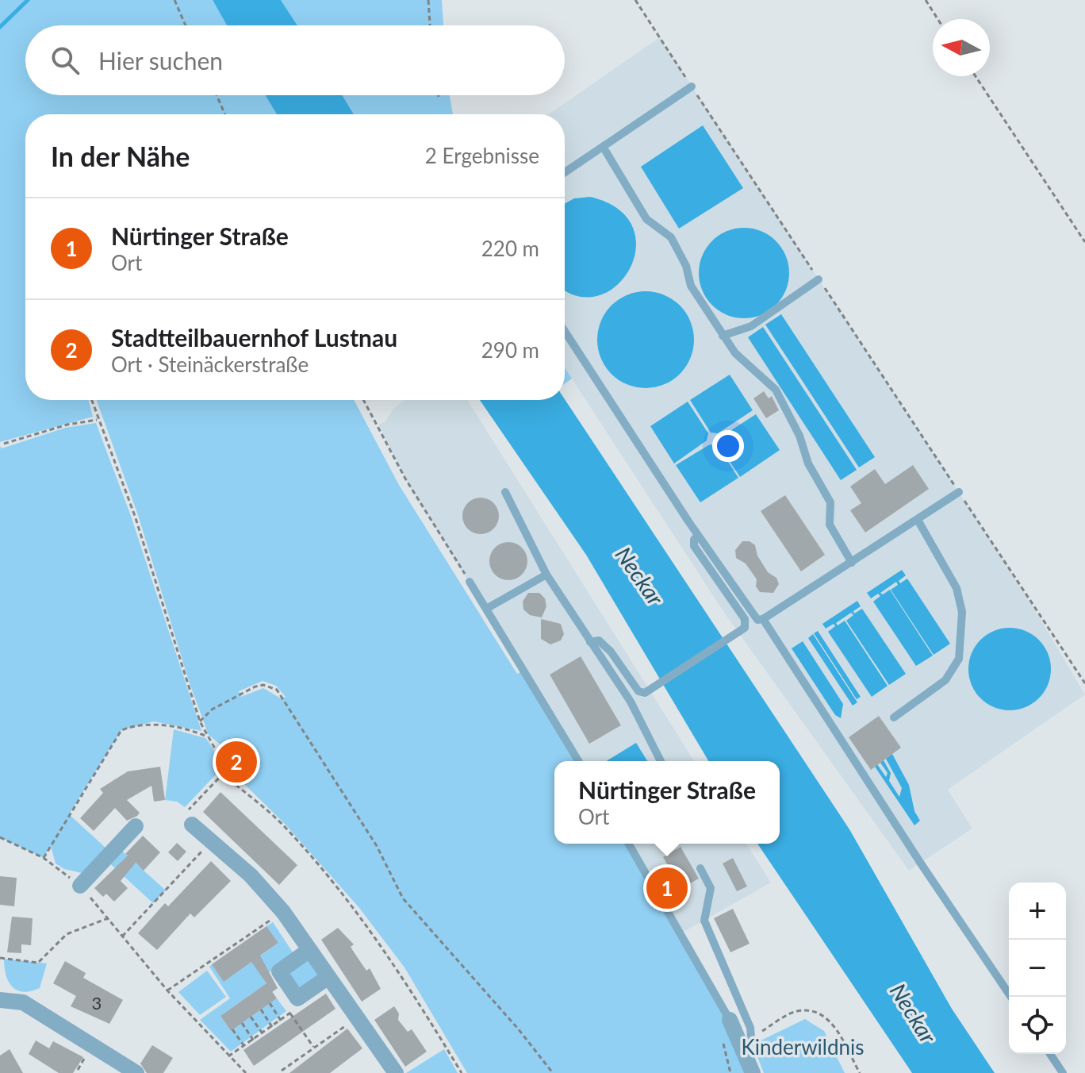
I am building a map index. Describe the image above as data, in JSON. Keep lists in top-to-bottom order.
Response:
{
  "water": ["Neckar"],
  "parks": ["Kinderwildnis"],
  "house_numbers": ["3"],
  "north": "left",
  "page": {
    "search": "Hier suchen",
    "heading": ["In der Nähe", "2 Ergebnisse"],
    "list": [
      {
        "mark": "1",
        "name": "Nürtinger Straße",
        "note": "Ort",
        "value": "220 m"
      },
      {
        "mark": "2",
        "name": "Stadtteilbauernhof Lustnau",
        "note": "Ort · Steinäckerstraße",
        "value": "290 m"
      }
    ],
    "pins": ["2", "1"],
    "popup": ["Nürtinger Straße", "Ort"],
    "map_buttons": ["+", "−"]
  }
}
